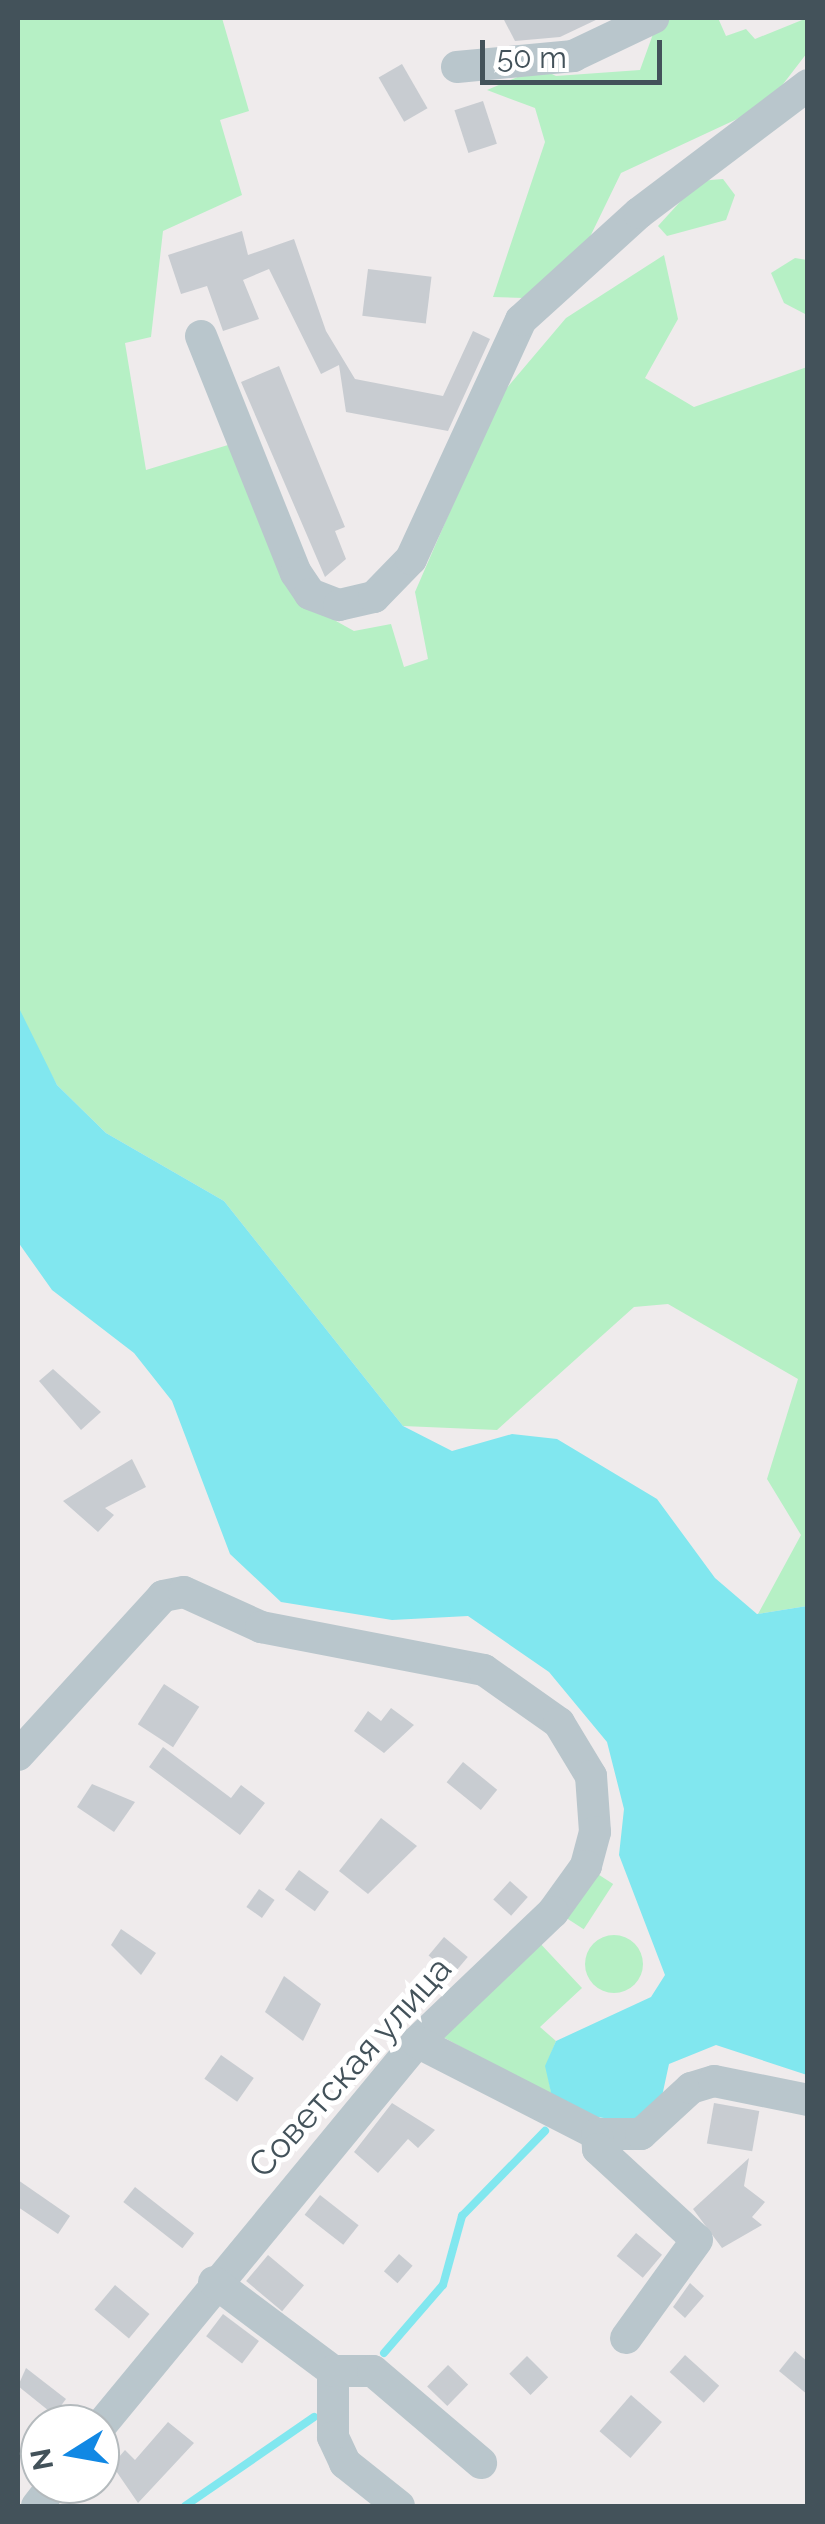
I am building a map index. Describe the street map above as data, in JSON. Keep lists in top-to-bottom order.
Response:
{
  "streets": {
    "street": ["Советская улица"]
  },
  "scale_bar": "50 m",
  "north": "left"
}
